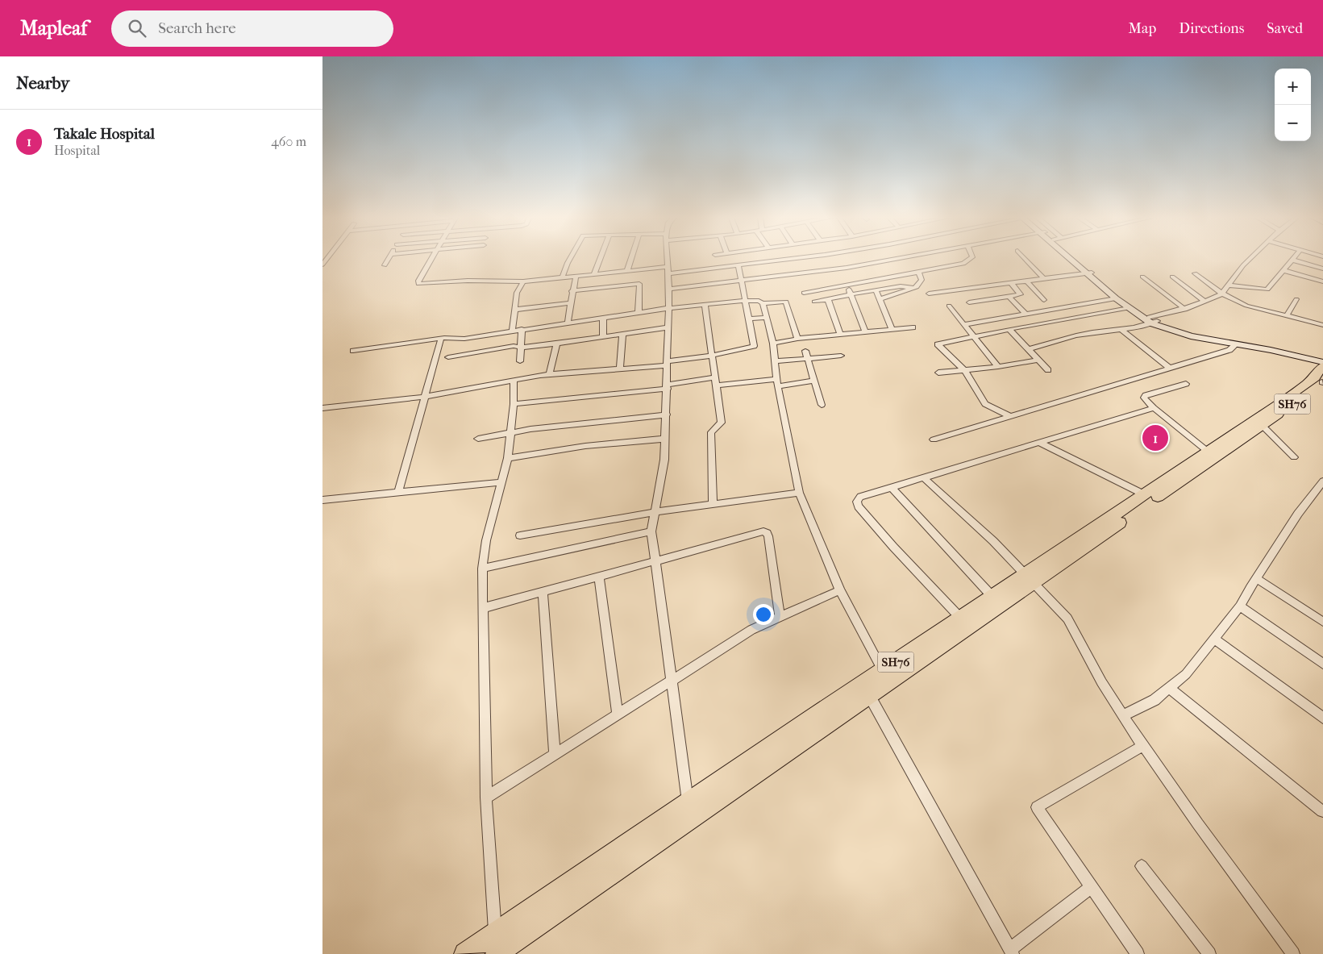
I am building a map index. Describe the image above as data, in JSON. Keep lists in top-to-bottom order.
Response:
{
  "streets": {
    "main road": ["SH76"]
  },
  "page": {
    "header": "Mapleaf",
    "search": "Search here",
    "nav": ["Map", "Directions", "Saved"],
    "heading": "Nearby",
    "map_buttons": ["+", "−"],
    "list": [
      {
        "mark": "1",
        "name": "Takale Hospital",
        "note": "Hospital",
        "value": "460 m"
      }
    ],
    "pins": "1"
  }
}
